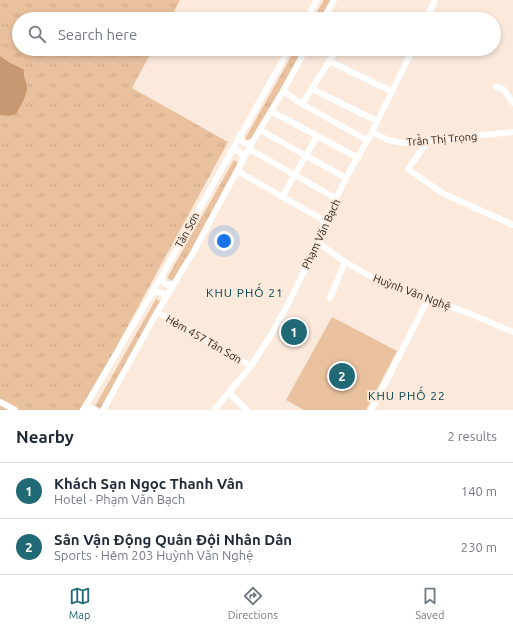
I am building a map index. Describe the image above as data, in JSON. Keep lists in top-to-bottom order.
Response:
{
  "streets": {
    "street": [
      "Trần Thị Trọng",
      "Tân Sơn",
      "Phạm Văn Bạch",
      "Huỳnh Văn Nghệ",
      "Hẻm 457 Tân Sơn"
    ]
  },
  "crossings": [
    ["Trần Thị Trọng", "Phạm Văn Bạch"],
    ["Tân Sơn", "Hẻm 457 Tân Sơn"],
    ["Phạm Văn Bạch", "Huỳnh Văn Nghệ"],
    ["Phạm Văn Bạch", "Hẻm 457 Tân Sơn"]
  ],
  "districts": ["KHU PHỐ 21", "KHU PHỐ 22"],
  "page": {
    "search": "Search here",
    "pins": ["1", "2"],
    "heading": ["Nearby", "2 results"],
    "list": [
      {
        "mark": "1",
        "name": "Khách Sạn Ngọc Thanh Vân",
        "note": "Hotel · Phạm Văn Bạch",
        "value": "140 m"
      },
      {
        "mark": "2",
        "name": "Sân Vận Động Quân Đội Nhân Dân",
        "note": "Sports · Hẻm 203 Huỳnh Văn Nghệ",
        "value": "230 m"
      }
    ],
    "nav": ["Map", "Directions", "Saved"]
  }
}
